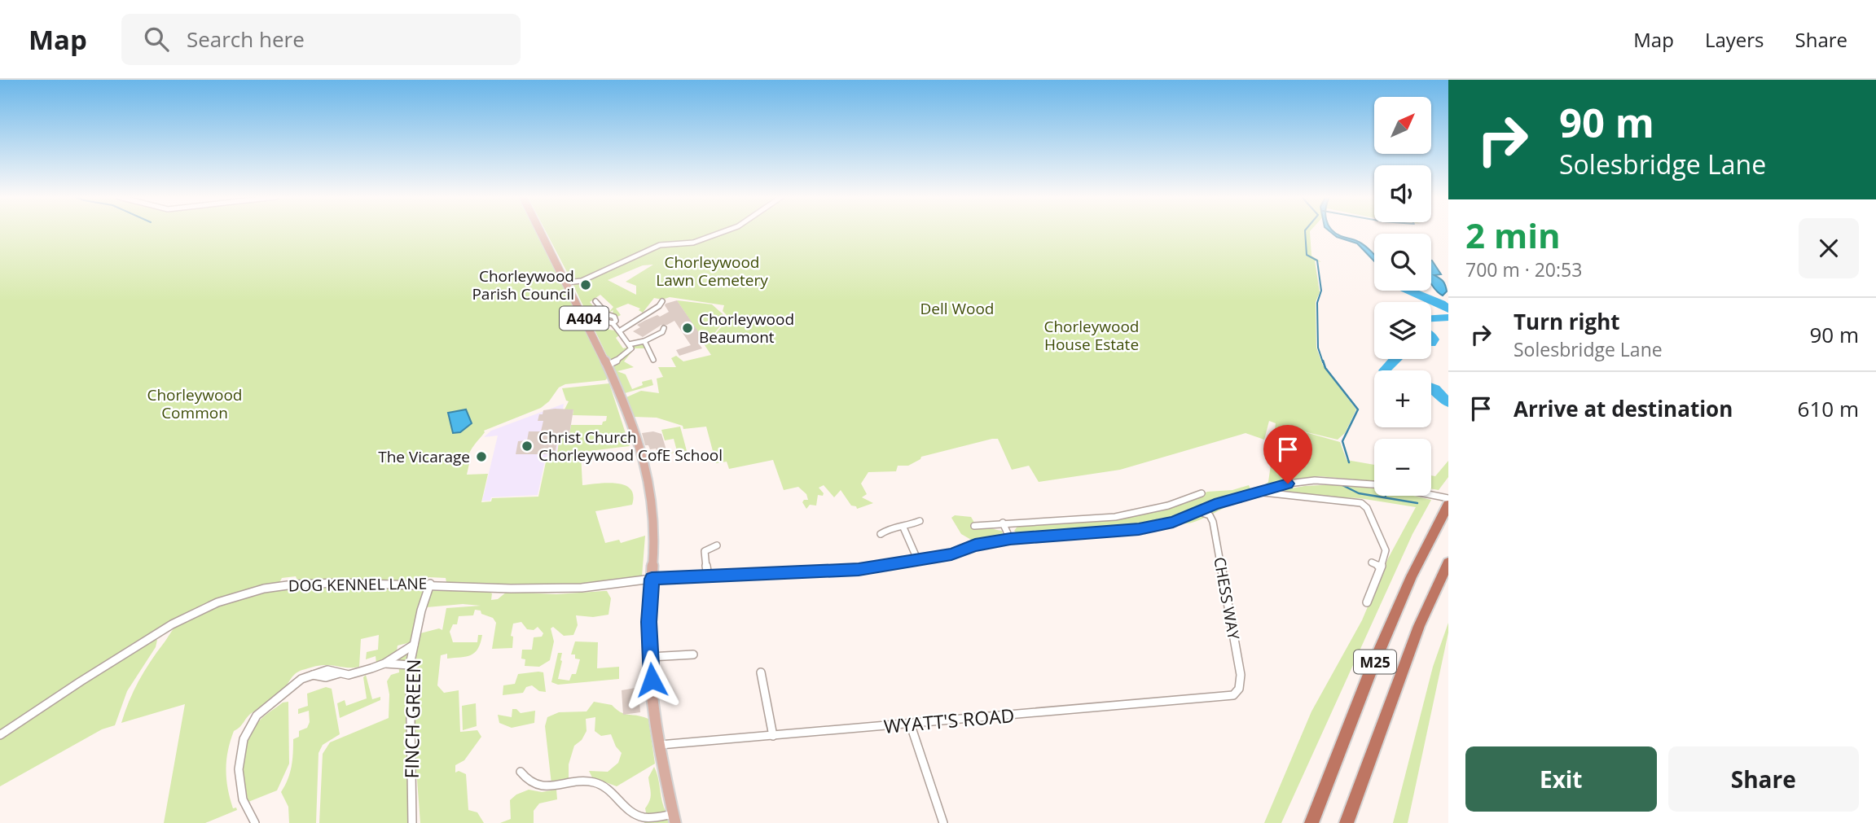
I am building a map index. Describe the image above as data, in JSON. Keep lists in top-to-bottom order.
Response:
{
  "streets": {
    "highway": ["M25"],
    "main road": ["A404"],
    "street": [
      "DOG KENNEL LANE",
      "CHESS WAY",
      "FINCH GREEN",
      "WYATT'S ROAD"
    ]
  },
  "crossings": [
    ["A404", "DOG KENNEL LANE"],
    ["A404", "WYATT'S ROAD"],
    ["DOG KENNEL LANE", "CHESS WAY"],
    ["DOG KENNEL LANE", "FINCH GREEN"],
    ["CHESS WAY", "WYATT'S ROAD"]
  ],
  "parks": [
    "Chorleywood Lawn Cemetery",
    "Dell Wood",
    "Chorleywood House Estate",
    "Chorleywood Common"
  ],
  "places": [
    "Chorleywood Parish Council",
    "Chorleywood Beaumont",
    "Christ Church Chorleywood CofE School",
    "The Vicarage"
  ],
  "north": "top right",
  "page": {
    "header": "Map",
    "search": "Search here",
    "nav": ["Map", "Layers", "Share"],
    "turn": ["90 m", "Solesbridge Lane"],
    "map_buttons": ["+", "−"],
    "heading": ["2 min", "700 m · 20:53"],
    "list": [
      {
        "name": "Turn right",
        "note": "Solesbridge Lane",
        "value": "90 m"
      },
      {
        "name": "Arrive at destination",
        "value": "610 m"
      }
    ],
    "buttons": ["Exit", "Share"]
  }
}
